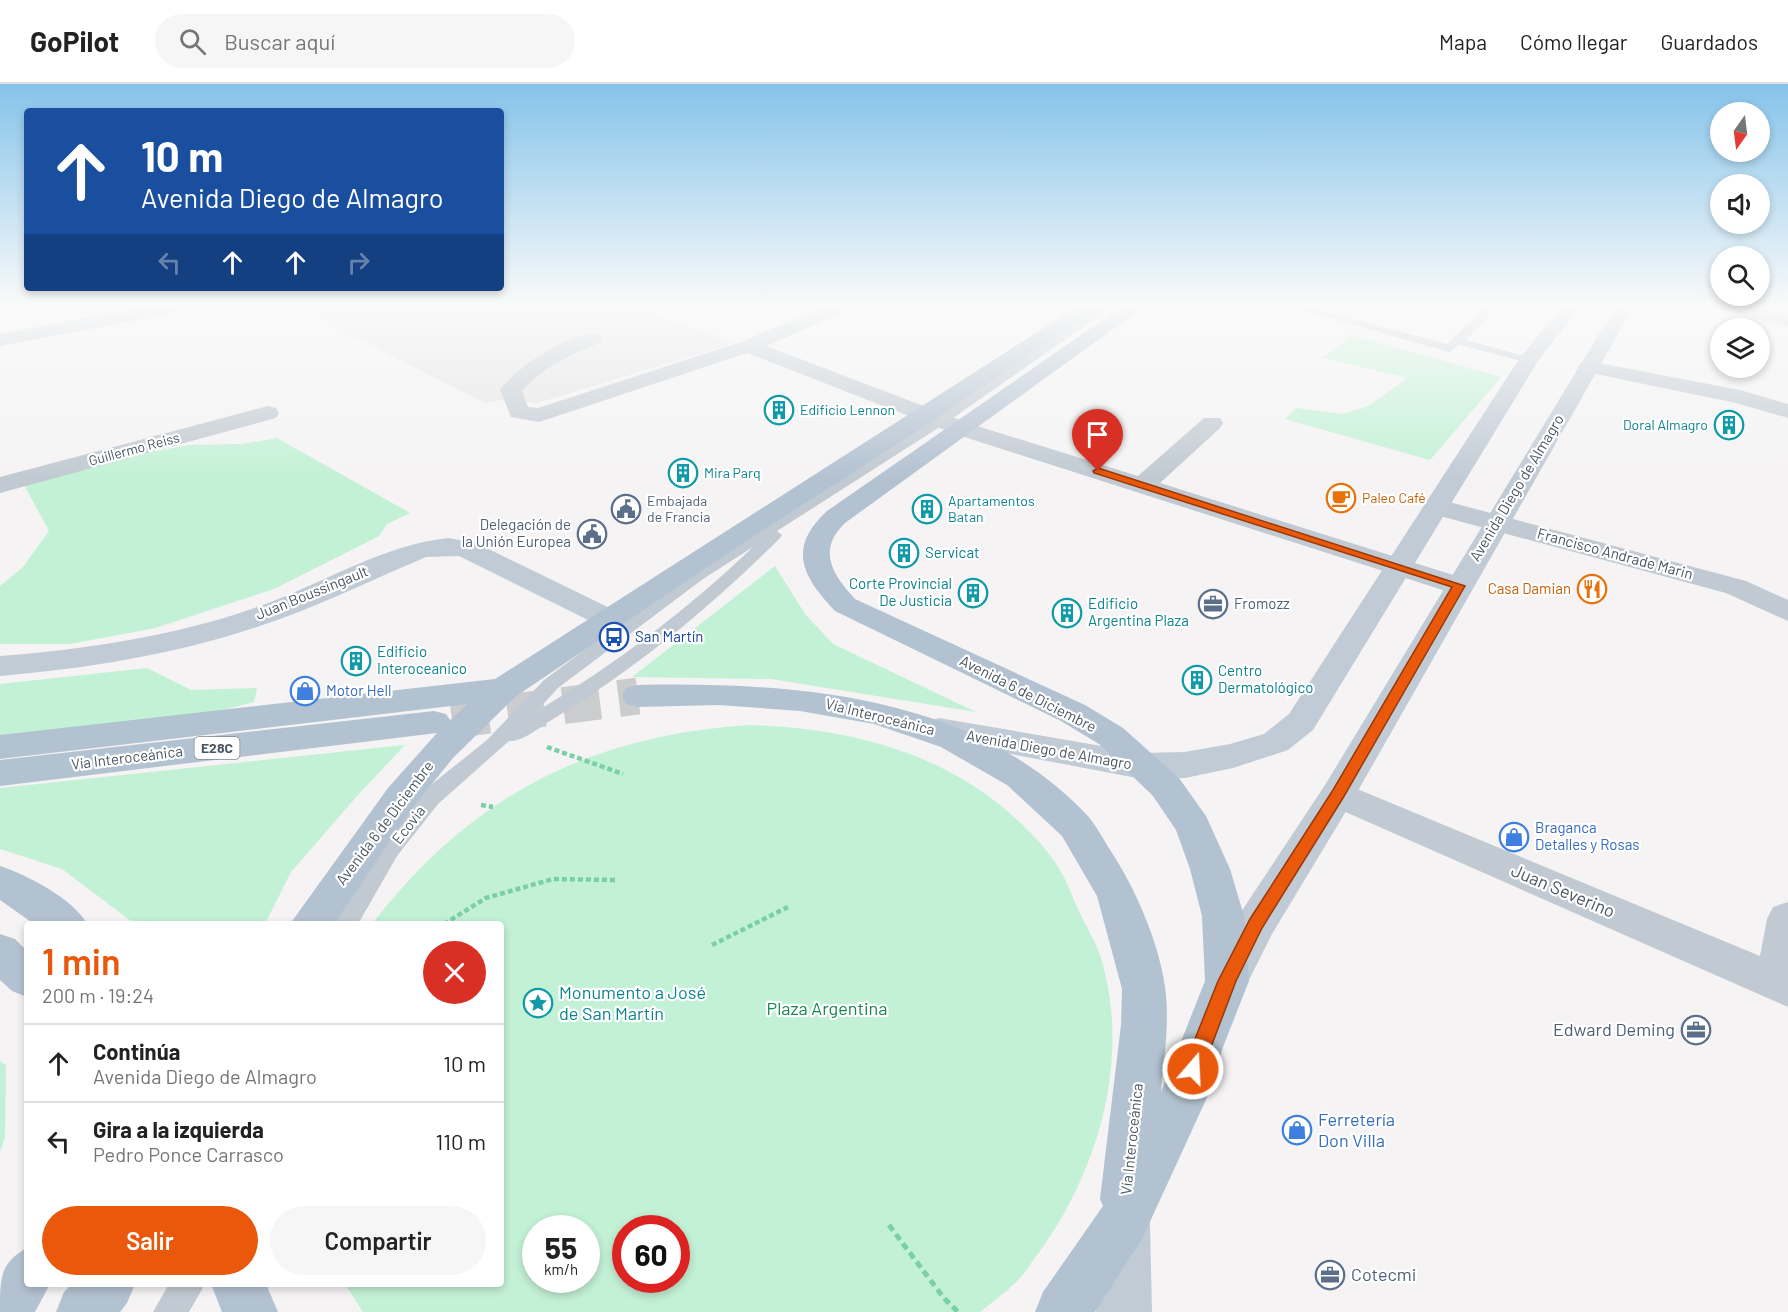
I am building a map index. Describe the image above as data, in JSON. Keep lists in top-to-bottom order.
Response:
{
  "streets": {
    "main road": [
      "Avenida Diego de Almagro",
      "Juan Boussingault",
      "Avenida 6 de Diciembre",
      "Vía Interoceánica",
      "E28C"
    ],
    "street": ["Guillermo Reiss", "Francisco Andrade Marin", "Juan Severino"],
    "lane": ["Ecovia"]
  },
  "crossings": [
    ["Avenida Diego de Almagro", "Francisco Andrade Marin"],
    ["Avenida Diego de Almagro", "Avenida 6 de Diciembre"],
    ["Avenida Diego de Almagro", "Vía Interoceánica"],
    ["Avenida Diego de Almagro", "Juan Severino"],
    ["Juan Boussingault", "Avenida 6 de Diciembre"],
    ["Avenida 6 de Diciembre", "Vía Interoceánica"]
  ],
  "parks": ["Plaza Argentina"],
  "places": {
    "building": [
      "Edificio Lennon",
      "Doral Almagro",
      "Mira Parq",
      "Apartamentos Batan",
      "Servicat",
      "Corte Provincial De Justicia",
      "Edificio Argentina Plaza",
      "Edificio Interoceanico",
      "Centro Dermatológico"
    ],
    "cafe": ["Paleo Café"],
    "public building": ["Embajada de Francia", "Delegación de la Unión Europea"],
    "restaurant": ["Casa Damian"],
    "office": ["Fromozz", "Edward Deming", "Cotecmi"],
    "bus stop": ["San Martín"],
    "shop": ["Motor Hell", "Braganca Detalles y Rosas", "Ferretería Don Villa"],
    "place": ["Monumento a José de San Martín"]
  },
  "north": "bottom",
  "page": {
    "header": "GoPilot",
    "search": "Buscar aquí",
    "nav": ["Mapa", "Cómo llegar", "Guardados"],
    "turn": ["10 m", "Avenida Diego de Almagro"],
    "heading": ["1 min", "200 m · 19:24"],
    "list": [
      {
        "name": "Continúa",
        "note": "Avenida Diego de Almagro",
        "value": "10 m"
      },
      {
        "name": "Gira a la izquierda",
        "note": "Pedro Ponce Carrasco",
        "value": "110 m"
      }
    ],
    "buttons": ["Salir", "Compartir"],
    "speed": "55 km/h",
    "limit": "60"
  }
}
